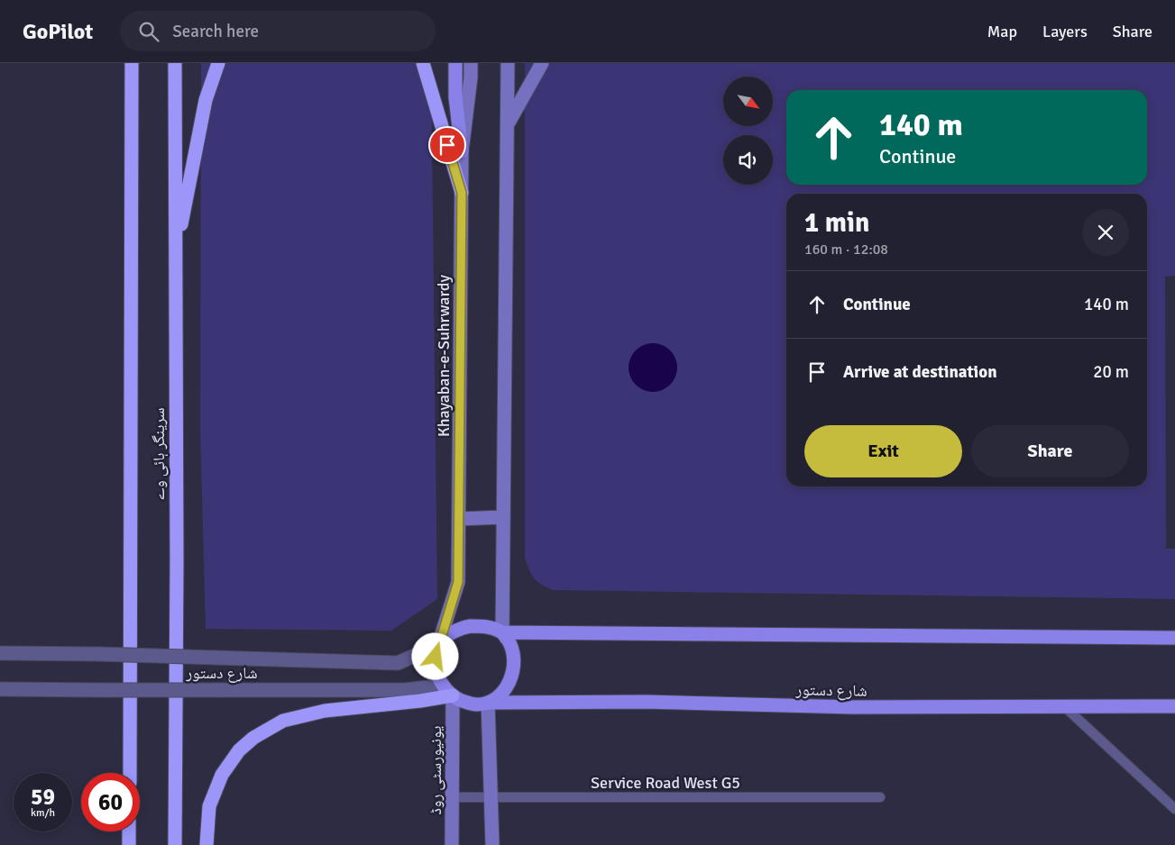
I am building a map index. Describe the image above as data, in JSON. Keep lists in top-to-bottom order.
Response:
{
  "streets": {
    "highway": ["سرینگر ہائی وے"],
    "main road": ["Khayaban-e-Suhrwardy", "شارع دستور", "یونیورسٹی روڈ"],
    "lane": ["Service Road West G5"]
  },
  "crossings": [
    ["Khayaban-e-Suhrwardy", "شارع دستور"],
    ["Khayaban-e-Suhrwardy", "یونیورسٹی روڈ"],
    ["شارع دستور", "یونیورسٹی روڈ"],
    ["یونیورسٹی روڈ", "Service Road West G5"]
  ],
  "north": "bottom right",
  "page": {
    "header": "GoPilot",
    "search": "Search here",
    "nav": ["Map", "Layers", "Share"],
    "turn": ["140 m", "Continue"],
    "heading": ["1 min", "160 m · 12:08"],
    "list": [
      {
        "name": "Continue",
        "value": "140 m"
      },
      {
        "name": "Arrive at destination",
        "value": "20 m"
      }
    ],
    "buttons": ["Exit", "Share"],
    "speed": "59 km/h",
    "limit": "60"
  }
}
